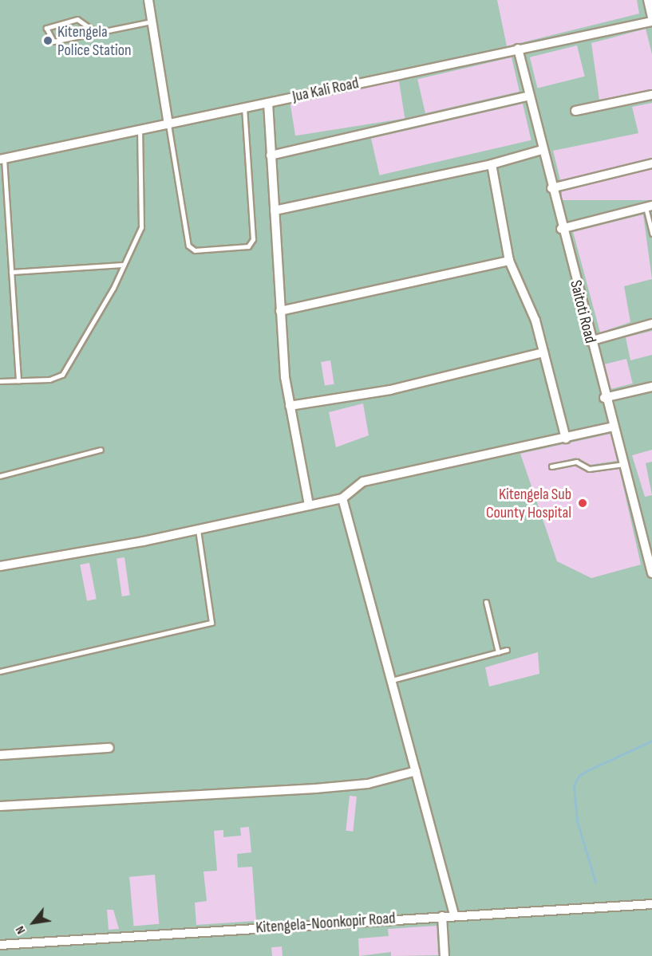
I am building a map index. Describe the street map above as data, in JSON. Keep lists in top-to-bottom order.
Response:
{
  "streets": {
    "street": ["Jua Kali Road", "Saitoti Road", "Kitengela-Noonkopir Road"]
  },
  "crossings": [
    ["Jua Kali Road", "Saitoti Road"]
  ],
  "places": ["Kitengela Police Station", "Kitengela Sub County Hospital"],
  "north": "bottom left"
}
